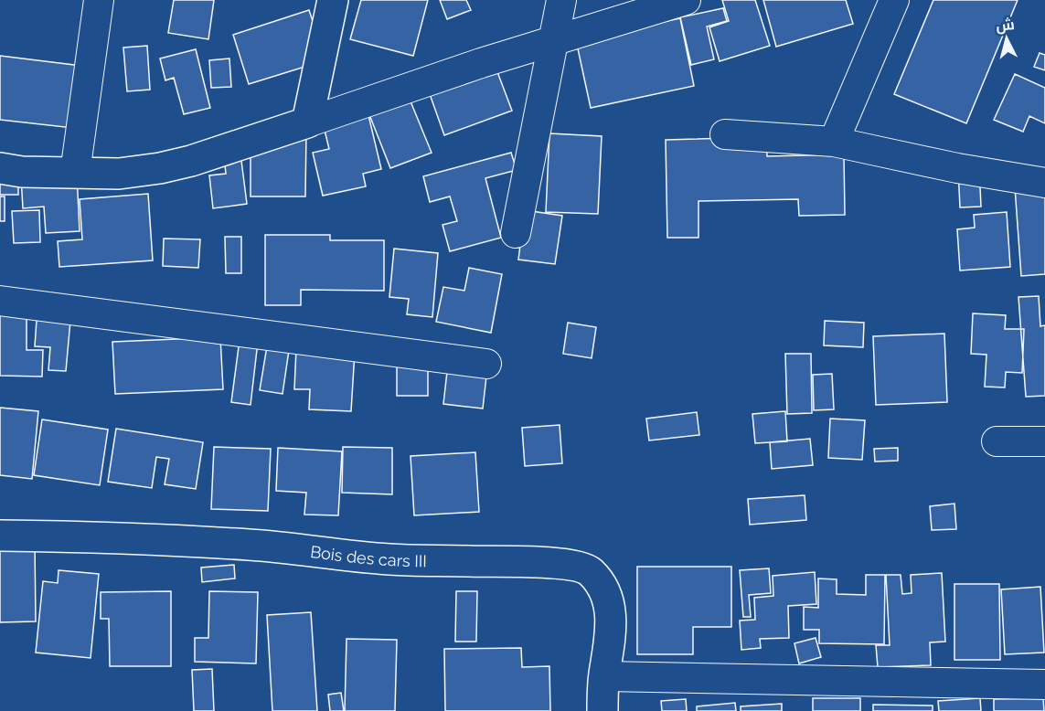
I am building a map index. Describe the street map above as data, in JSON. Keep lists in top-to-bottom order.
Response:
{
  "streets": {
    "street": ["Bois des cars III"]
  },
  "north": "top"
}
